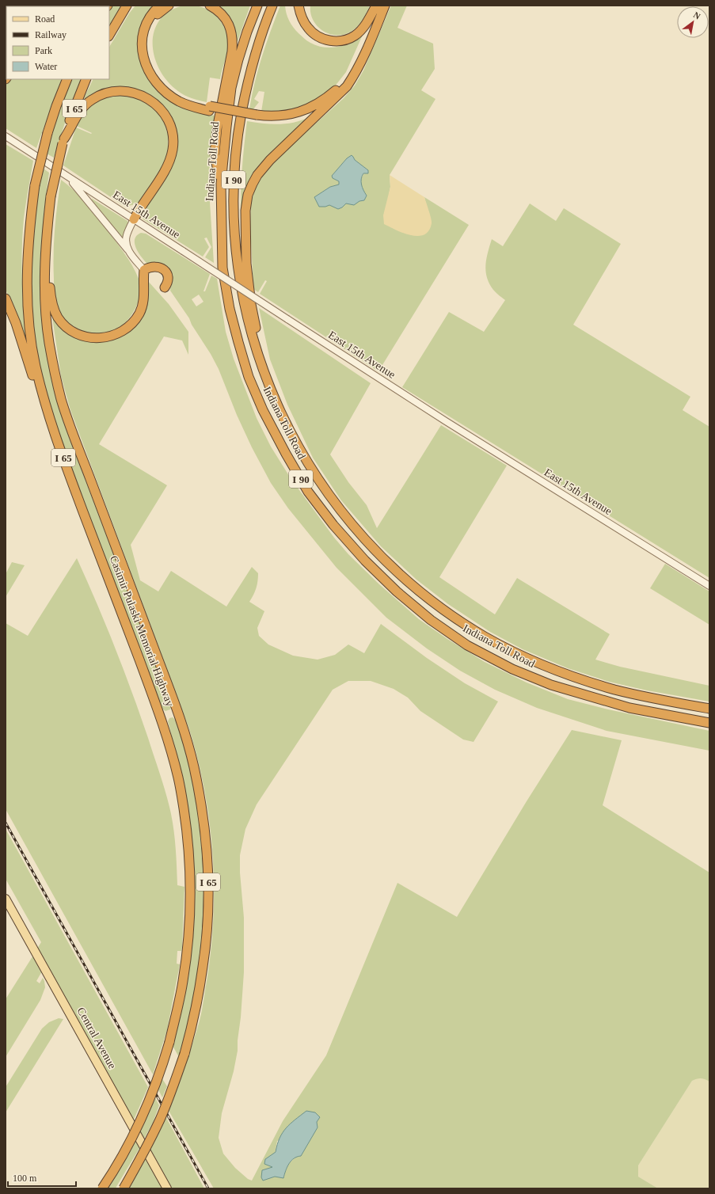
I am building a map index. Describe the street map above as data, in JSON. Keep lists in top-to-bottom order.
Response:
{
  "streets": {
    "highway": [
      "I 65",
      "Indiana Toll Road",
      "I 90",
      "Casimir Pulaski Memorial Highway"
    ],
    "main road": ["Central Avenue"],
    "street": ["East 15th Avenue"]
  },
  "legend": [
    "Road",
    "Railway",
    "Park",
    "Water"
  ],
  "scale_bar": "100 m",
  "north": "top right"
}
